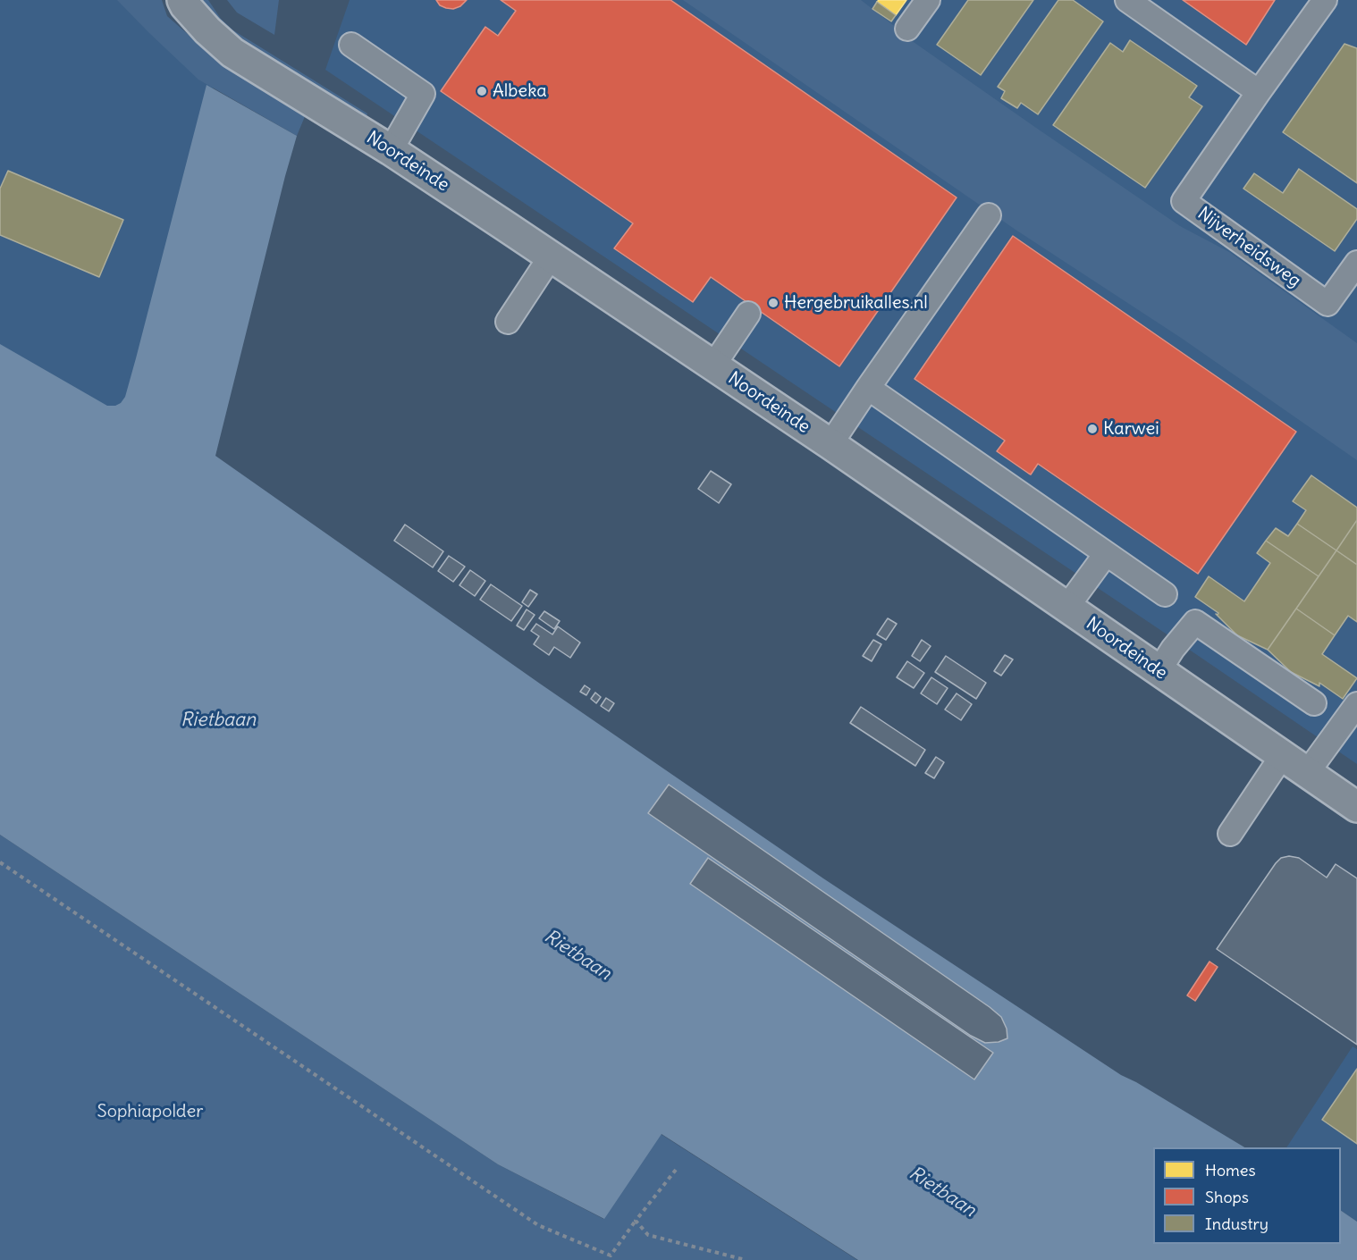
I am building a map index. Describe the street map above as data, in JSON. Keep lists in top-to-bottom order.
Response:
{
  "streets": {
    "main road": ["Noordeinde"],
    "street": ["Nijverheidsweg"]
  },
  "water": ["Rietbaan"],
  "parks": ["Sophiapolder"],
  "places": ["Albeka", "Hergebruikalles.nl", "Karwei"],
  "legend": ["Homes", "Shops", "Industry"]
}
